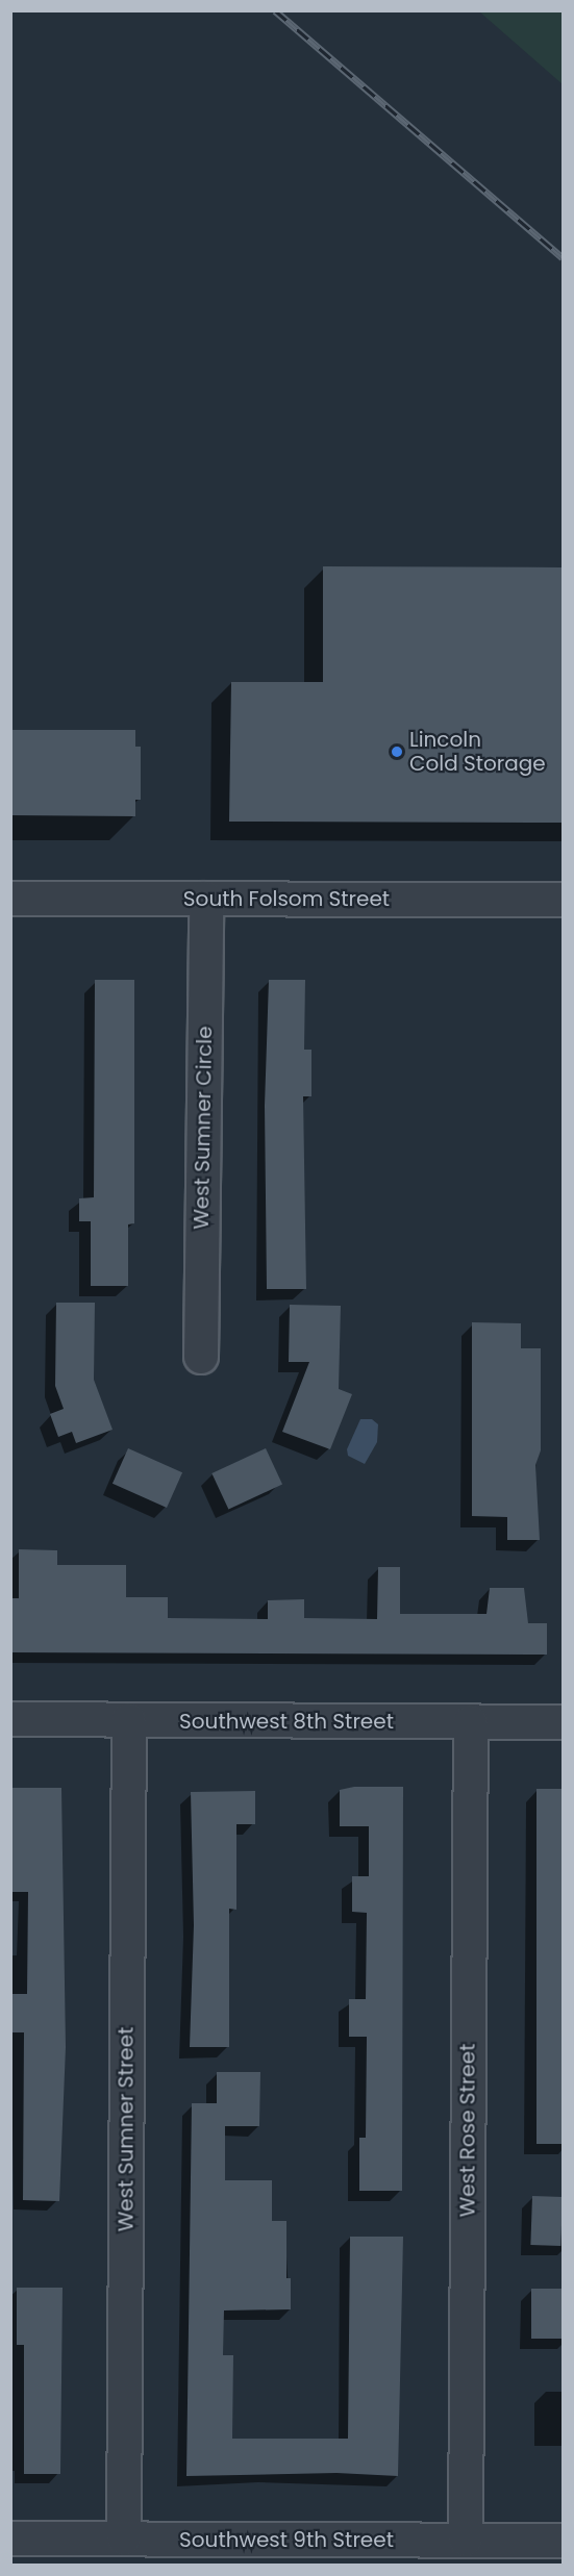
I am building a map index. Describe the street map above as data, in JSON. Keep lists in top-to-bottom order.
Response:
{
  "streets": {
    "street": [
      "South Folsom Street",
      "West Sumner Circle",
      "Southwest 8th Street",
      "West Sumner Street",
      "West Rose Street",
      "Southwest 9th Street"
    ]
  },
  "crossings": [
    ["South Folsom Street", "West Sumner Circle"],
    ["Southwest 8th Street", "West Sumner Street"],
    ["Southwest 8th Street", "West Rose Street"],
    ["West Sumner Street", "Southwest 9th Street"],
    ["West Rose Street", "Southwest 9th Street"]
  ],
  "places": ["Lincoln Cold Storage"]
}
